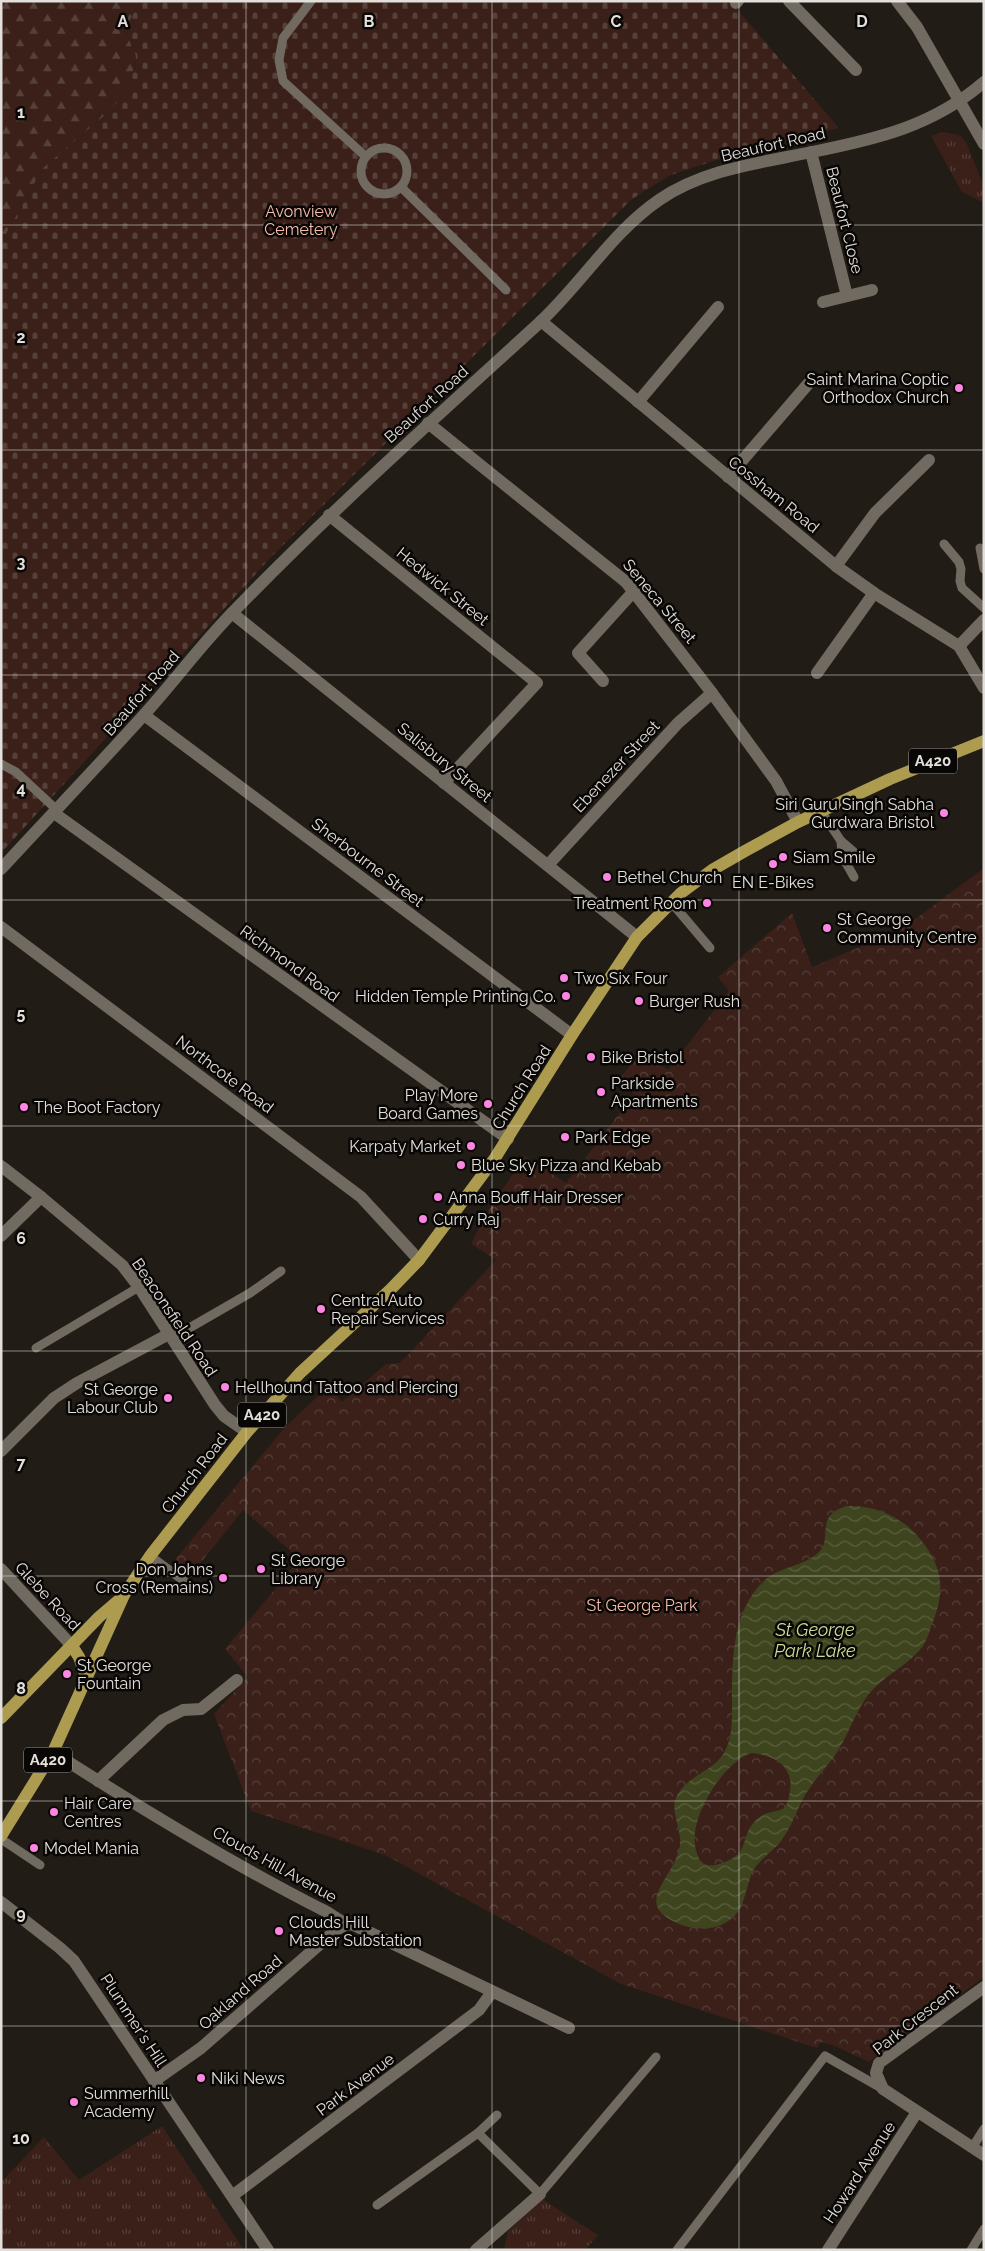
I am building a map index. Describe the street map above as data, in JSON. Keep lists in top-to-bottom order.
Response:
{
  "streets": {
    "main road": ["A420", "Church Road"],
    "street": [
      "Beaufort Road",
      "Beaufort Close",
      "Cossham Road",
      "Hedwick Street",
      "Seneca Street",
      "Salisbury Street",
      "Ebenezer Street",
      "Sherbourne Street",
      "Richmond Road",
      "Northcote Road",
      "Beaconsfield Road",
      "Glebe Road",
      "Clouds Hill Avenue",
      "Oakland Road",
      "Park Crescent",
      "Plummer's Hill",
      "Park Avenue",
      "Howard Avenue"
    ]
  },
  "crossings": [
    ["Beaufort Road", "Beaufort Close"],
    ["Beaufort Road", "Cossham Road"],
    ["Beaufort Road", "Hedwick Street"],
    ["Beaufort Road", "Seneca Street"],
    ["Beaufort Road", "Salisbury Street"],
    ["Beaufort Road", "Sherbourne Street"],
    ["Beaufort Road", "Richmond Road"],
    ["Hedwick Street", "Salisbury Street"],
    ["Seneca Street", "Ebenezer Street"],
    ["Seneca Street", "Church Road"],
    ["A420", "Church Road"],
    ["A420", "Clouds Hill Avenue"],
    ["Salisbury Street", "Ebenezer Street"],
    ["Salisbury Street", "Church Road"],
    ["Sherbourne Street", "Church Road"],
    ["Richmond Road", "Church Road"],
    ["Northcote Road", "Church Road"],
    ["Church Road", "Beaconsfield Road"],
    ["Clouds Hill Avenue", "Oakland Road"],
    ["Clouds Hill Avenue", "Park Avenue"],
    ["Oakland Road", "Plummer's Hill"],
    ["Plummer's Hill", "Park Avenue"]
  ],
  "water": ["St George Park Lake"],
  "parks": ["Avonview Cemetery", "St George Park"],
  "places": [
    "Saint Marina Coptic Orthodox Church",
    "Siri Guru Singh Sabha Gurdwara Bristol",
    "Siam Smile",
    "EN E-Bikes",
    "Bethel Church",
    "Treatment Room",
    "St George Community Centre",
    "Two Six Four",
    "Hidden Temple Printing Co.",
    "Burger Rush",
    "Bike Bristol",
    "Parkside Apartments",
    "Play More Board Games",
    "The Boot Factory",
    "Park Edge",
    "Karpaty Market",
    "Blue Sky Pizza and Kebab",
    "Anna Bouff Hair Dresser",
    "Curry Raj",
    "Central Auto Repair Services",
    "Hellhound Tattoo and Piercing",
    "St George Labour Club",
    "St George Library",
    "Don Johns Cross (Remains)",
    "St George Fountain",
    "Hair Care Centres",
    "Model Mania",
    "Clouds Hill Master Substation",
    "Niki News",
    "Summerhill Academy"
  ],
  "grid": {
    "columns": [
      "A",
      "B",
      "C",
      "D"
    ],
    "rows": [
      "1",
      "2",
      "3",
      "4",
      "5",
      "6",
      "7",
      "8",
      "9",
      "10"
    ]
  }
}
